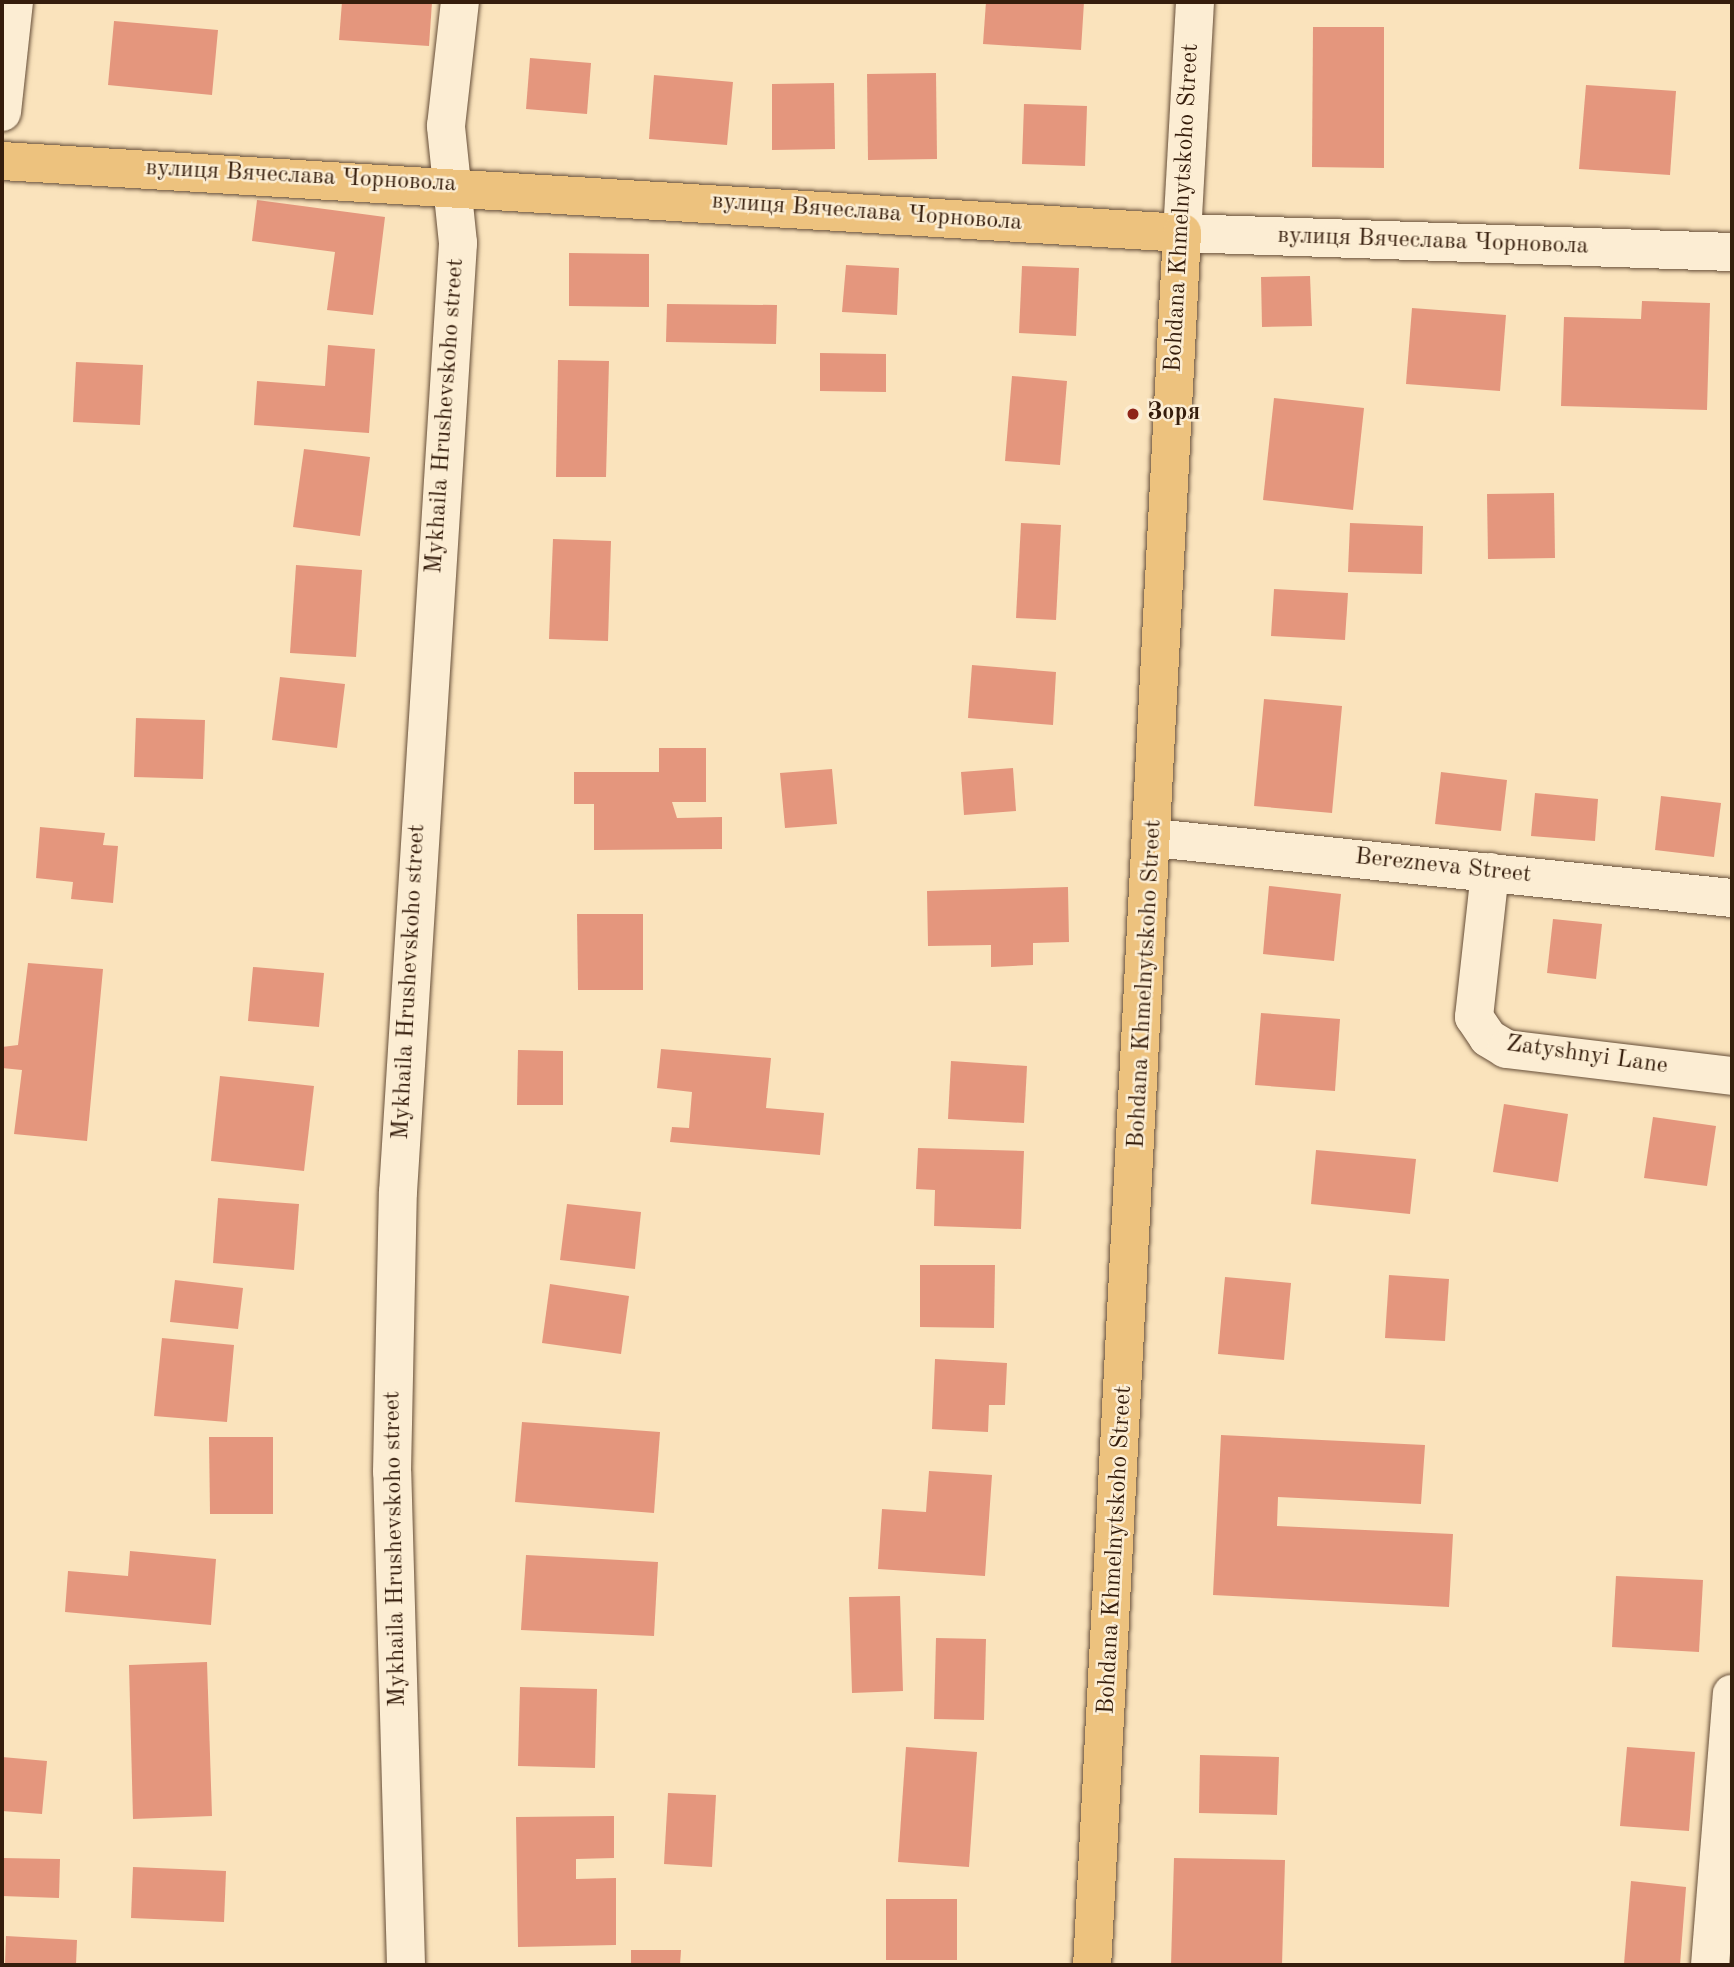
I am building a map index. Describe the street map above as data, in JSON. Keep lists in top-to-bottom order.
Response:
{
  "streets": {
    "main road": ["вулиця Вячеслава Чорновола", "Bohdana Khmelnytskoho Street"],
    "street": ["Mykhaila Hrushevskoho street", "Berezneva Street", "Zatyshnyi Lane"]
  },
  "crossings": [
    ["вулиця Вячеслава Чорновола", "Bohdana Khmelnytskoho Street"],
    ["вулиця Вячеслава Чорновола", "Mykhaila Hrushevskoho street"],
    ["Bohdana Khmelnytskoho Street", "Berezneva Street"],
    ["Berezneva Street", "Zatyshnyi Lane"]
  ],
  "places": ["Зоря"]
}
